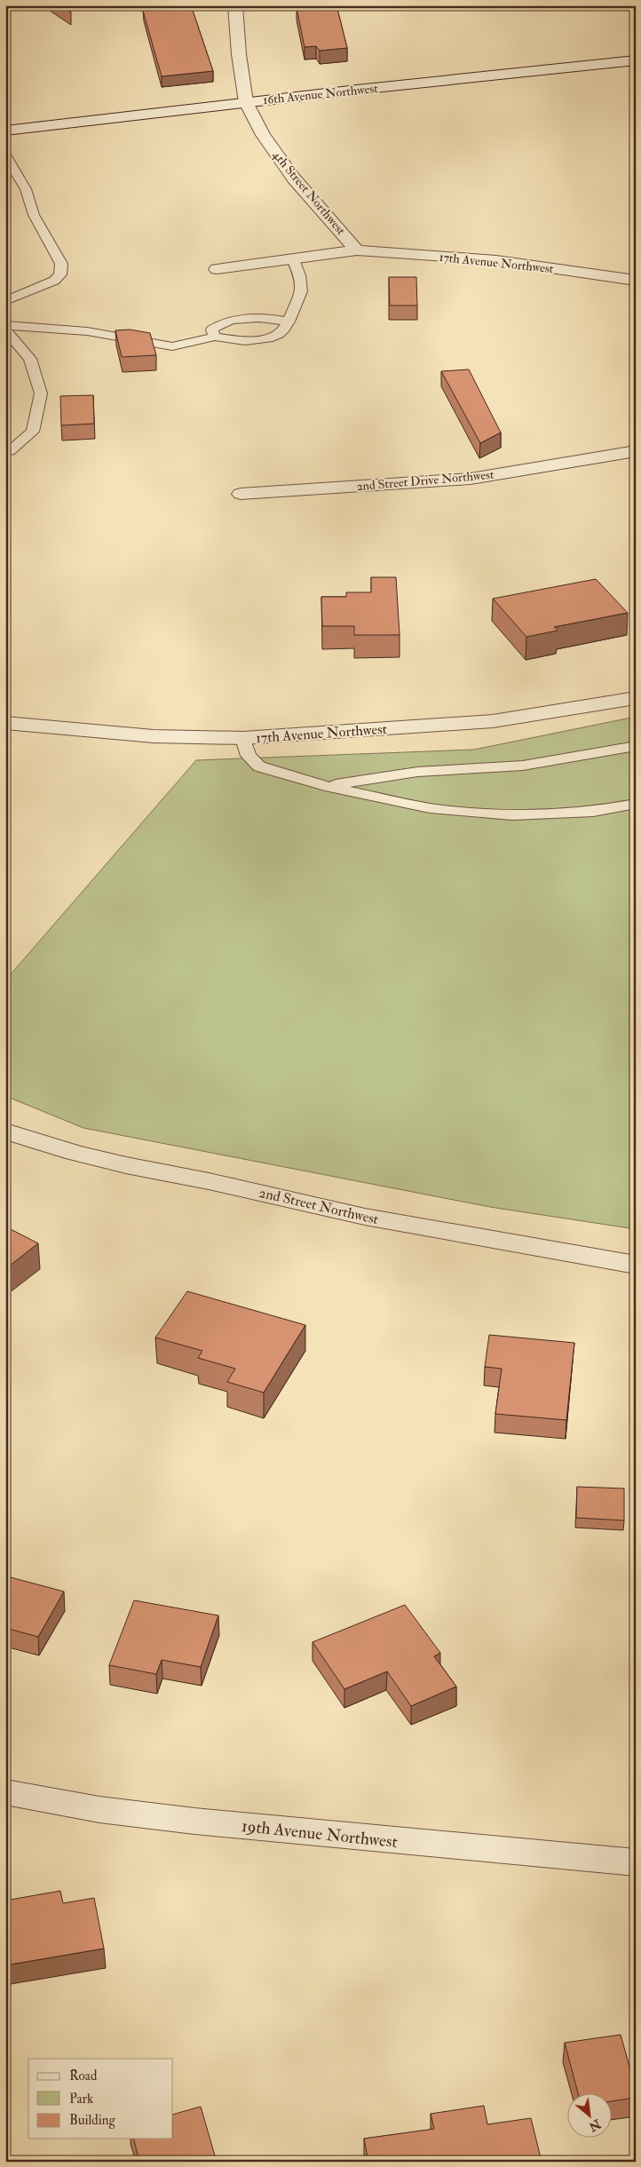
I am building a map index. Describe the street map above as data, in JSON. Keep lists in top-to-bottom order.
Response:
{
  "streets": {
    "street": [
      "16th Avenue Northwest",
      "4th Street Northwest",
      "17th Avenue Northwest",
      "2nd Street Drive Northwest",
      "2nd Street Northwest",
      "19th Avenue Northwest"
    ]
  },
  "crossings": [
    ["16th Avenue Northwest", "4th Street Northwest"],
    ["4th Street Northwest", "17th Avenue Northwest"]
  ],
  "legend": ["Road", "Park", "Building"],
  "north": "bottom right"
}
